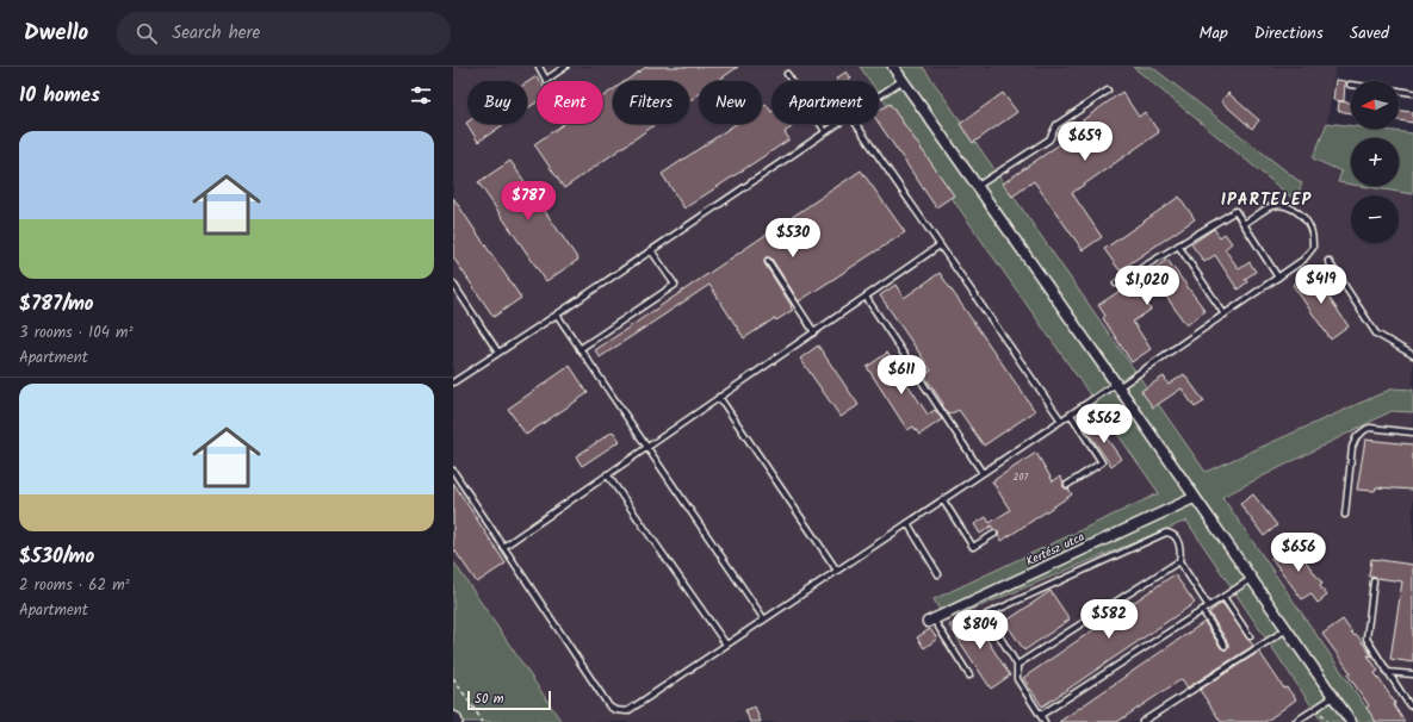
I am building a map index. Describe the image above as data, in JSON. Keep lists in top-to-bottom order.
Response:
{
  "streets": {
    "street": ["Kertész utca"]
  },
  "districts": ["IPARTELEP"],
  "house_numbers": ["207"],
  "scale_bar": "50 m",
  "north": "left",
  "page": {
    "header": "Dwello",
    "search": "Search here",
    "nav": ["Map", "Directions", "Saved"],
    "heading": "10 homes",
    "map_buttons": ["+", "−"],
    "chip": [
      "Buy",
      "Rent",
      "Filters",
      "New",
      "Apartment"
    ],
    "price": [
      "$659",
      "$787",
      "$530",
      "$419",
      "$1,020",
      "$611",
      "$562",
      "$656",
      "$582",
      "$804"
    ],
    "list": [
      {
        "name": "$787/mo",
        "note": "3 rooms · 104 m² · Apartment"
      },
      {
        "name": "$530/mo",
        "note": "2 rooms · 62 m² · Apartment"
      }
    ],
    "scale": "50 m"
  }
}
